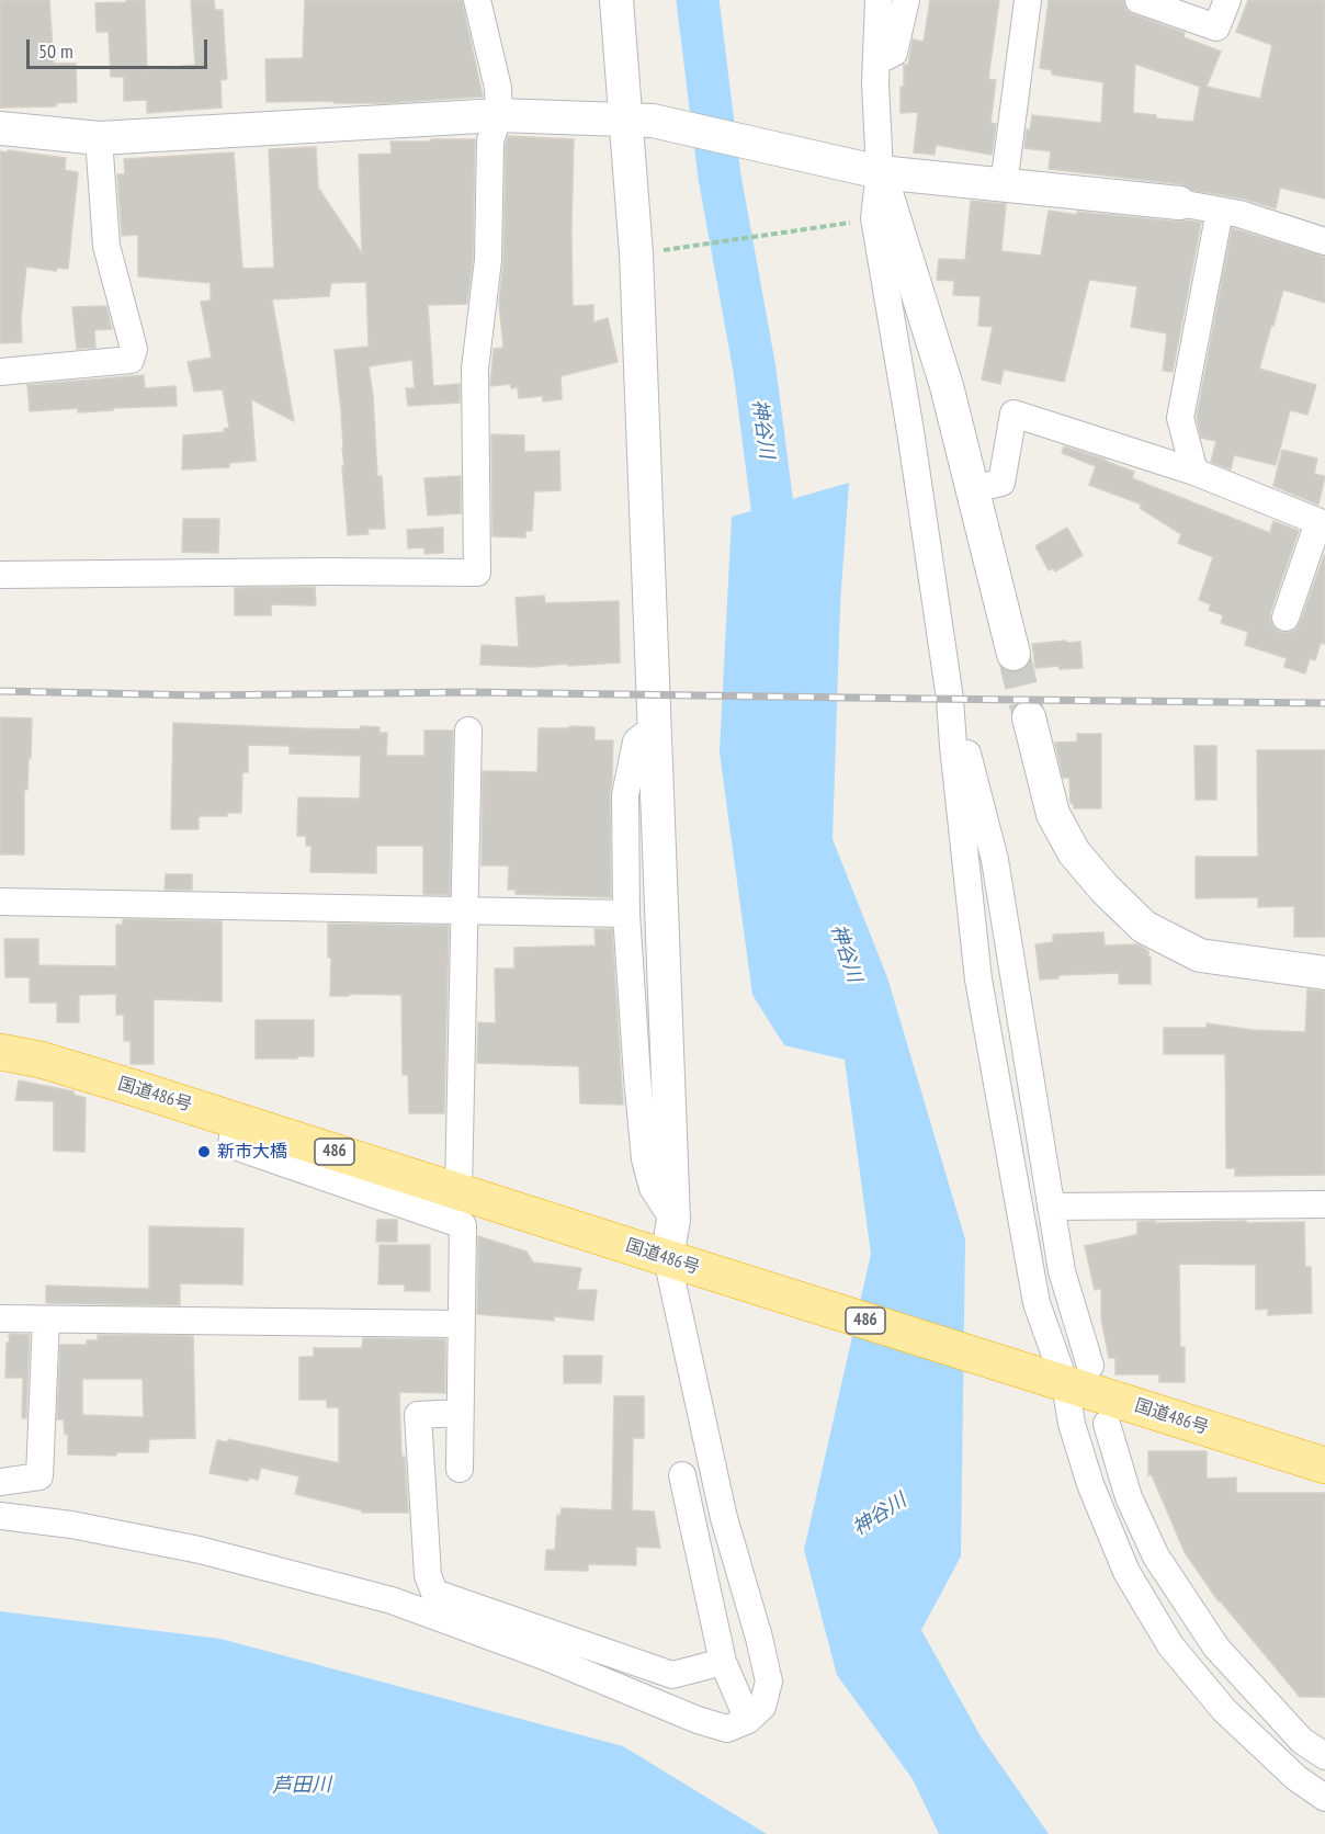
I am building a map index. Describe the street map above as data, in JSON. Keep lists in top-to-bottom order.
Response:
{
  "streets": {
    "highway": ["国道486号", "486"]
  },
  "water": ["神谷川", "芦田川"],
  "places": ["新市大橋"],
  "scale_bar": "50 m"
}
